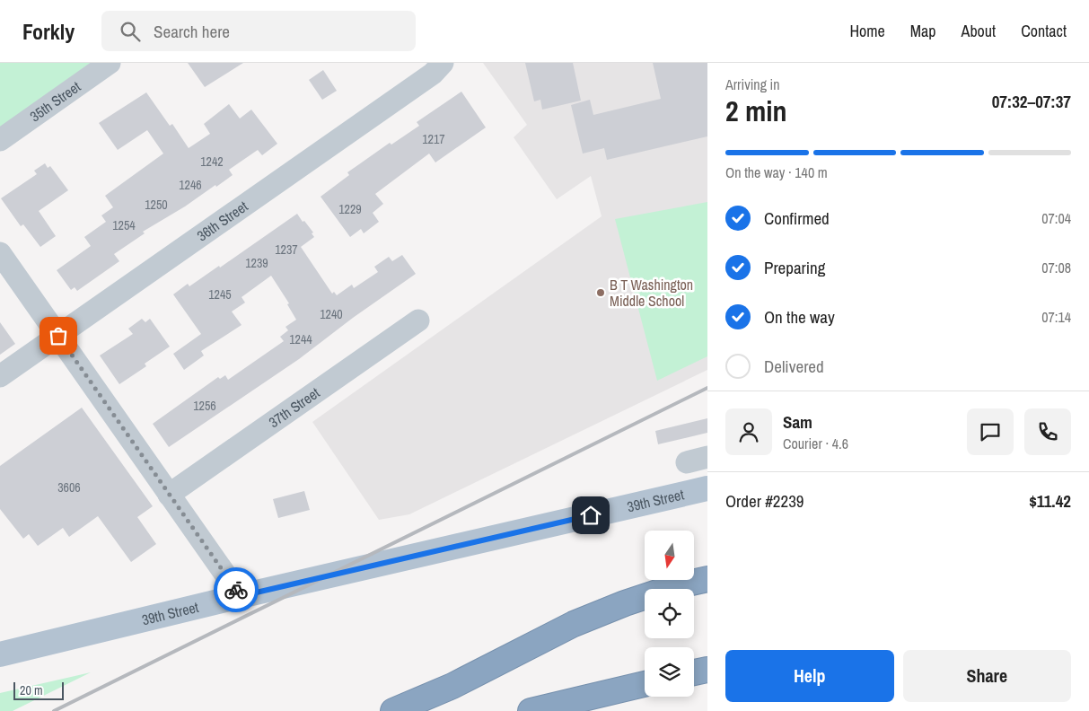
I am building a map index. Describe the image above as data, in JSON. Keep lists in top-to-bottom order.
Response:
{
  "streets": {
    "main road": ["39th Street"],
    "street": ["35th Street", "36th Street", "37th Street"]
  },
  "places": ["B T Washington Middle School"],
  "house_numbers": [
    "1217",
    "1242",
    "1246",
    "1250",
    "1229",
    "1254",
    "1237",
    "1239",
    "1245",
    "1240",
    "1244",
    "1256",
    "3606"
  ],
  "scale_bar": "20 m",
  "north": "bottom",
  "page": {
    "header": "Forkly",
    "search": "Search here",
    "nav": [
      "Home",
      "Map",
      "About",
      "Contact"
    ],
    "heading": ["2 min", "Arriving in", "07:32–07:37"],
    "panel": [
      "Sam",
      "Courier · 4.6",
      "Order #2239",
      "$11.42"
    ],
    "bar": "On the way · 140 m",
    "list": [
      ["Confirmed", "07:04"],
      ["Preparing", "07:08"],
      ["On the way", "07:14"],
      "Delivered"
    ],
    "buttons": ["Help", "Share"],
    "scale": "20 m"
  }
}
